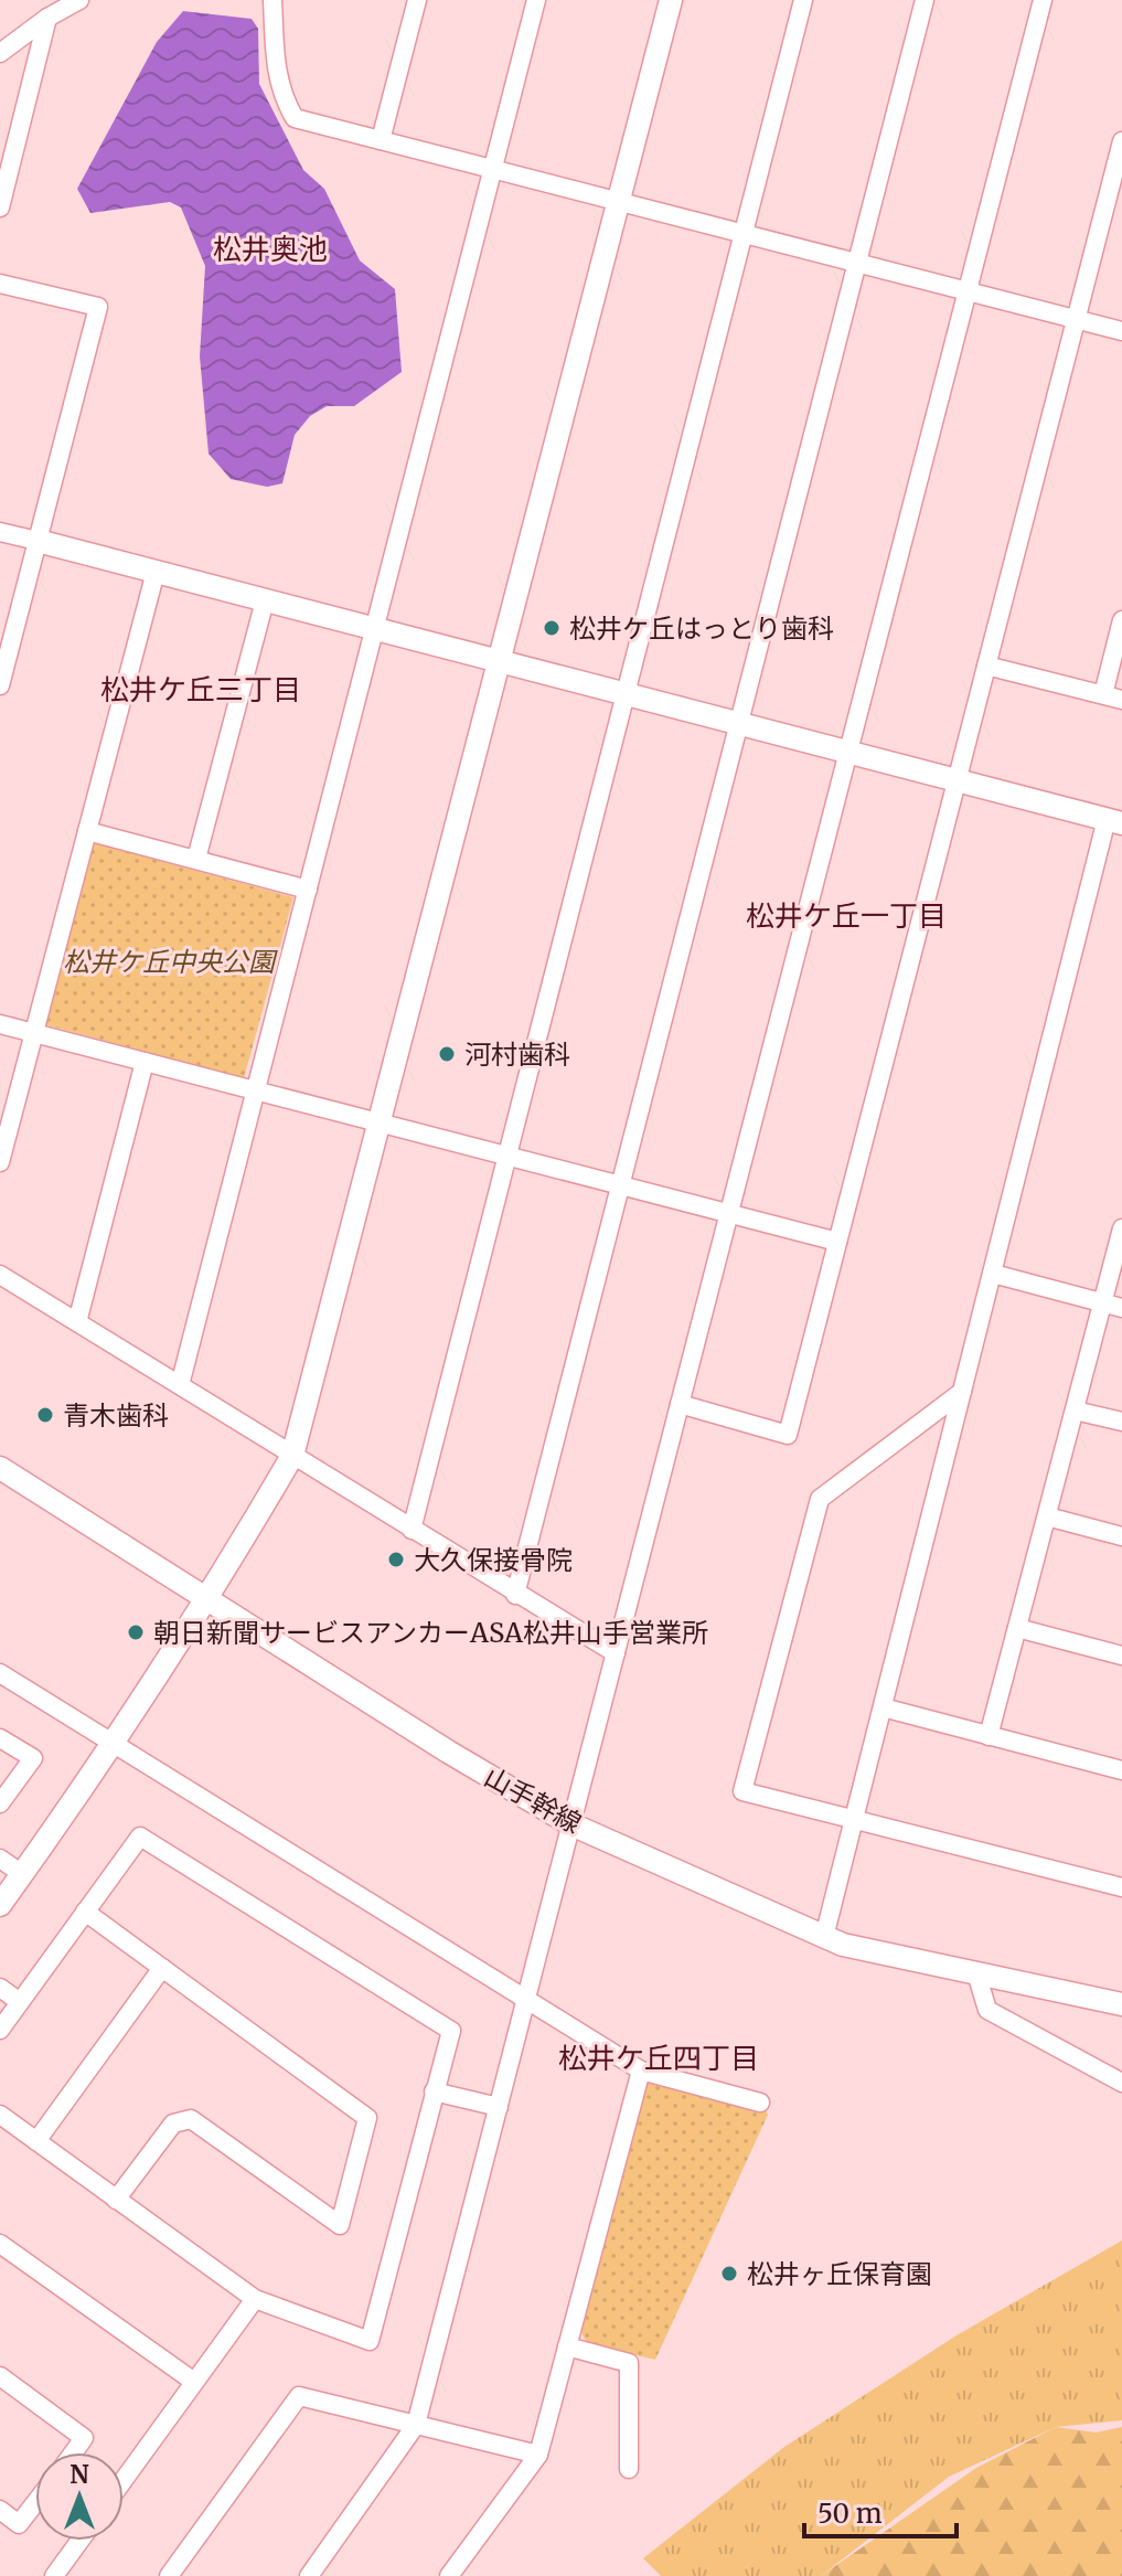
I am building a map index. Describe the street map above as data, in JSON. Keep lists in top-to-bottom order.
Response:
{
  "streets": {
    "street": ["山手幹線"]
  },
  "districts": [
    "松井奥池",
    "松井ケ丘三丁目",
    "松井ケ丘一丁目",
    "松井ケ丘四丁目"
  ],
  "parks": ["松井ケ丘中央公園"],
  "places": [
    "松井ケ丘はっとり歯科",
    "河村歯科",
    "青木歯科",
    "大久保接骨院",
    "朝日新聞サービスアンカーASA松井山手営業所",
    "松井ヶ丘保育園"
  ],
  "scale_bar": "50 m",
  "north": "top"
}
